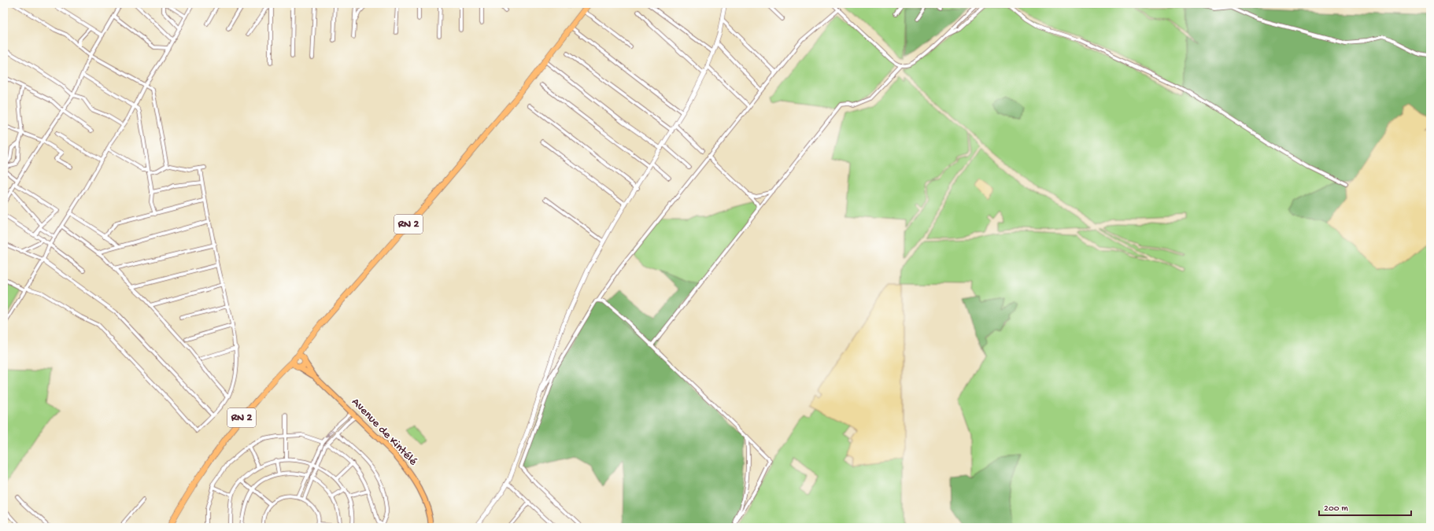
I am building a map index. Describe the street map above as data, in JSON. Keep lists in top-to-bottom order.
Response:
{
  "streets": {
    "highway": ["RN 2"],
    "main road": ["Avenue de Kintélé"]
  },
  "crossings": [
    ["RN 2", "Avenue de Kintélé"]
  ],
  "scale_bar": "200 m"
}
